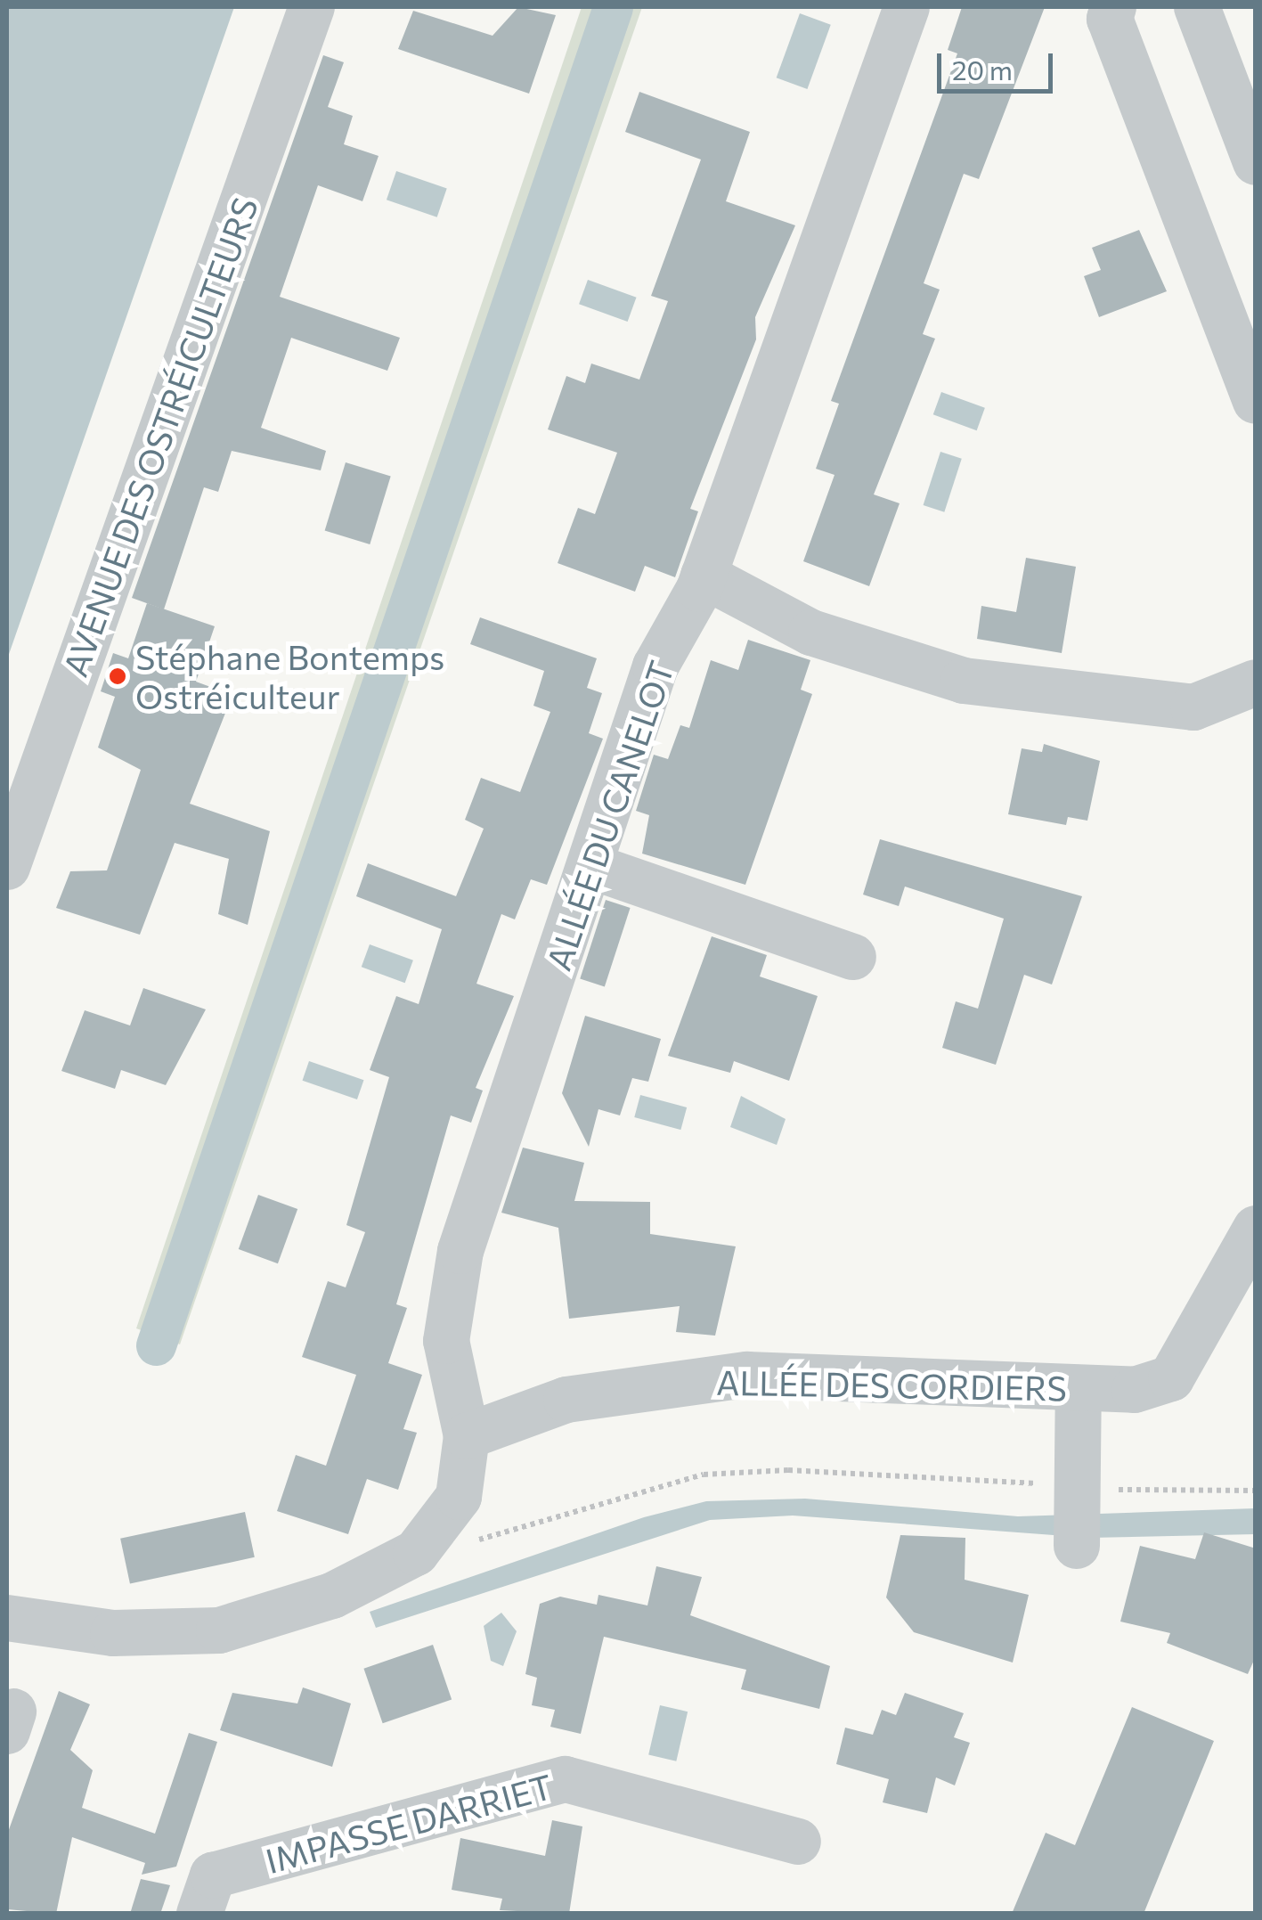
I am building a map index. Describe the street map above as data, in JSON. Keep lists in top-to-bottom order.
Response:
{
  "streets": {
    "street": [
      "AVENUE DES OSTRÉICULTEURS",
      "ALLÉE DU CANELOT",
      "ALLÉE DES CORDIERS",
      "IMPASSE DARRIET"
    ]
  },
  "crossings": [
    ["ALLÉE DU CANELOT", "ALLÉE DES CORDIERS"]
  ],
  "places": ["Stéphane Bontemps Ostréiculteur"],
  "scale_bar": "20 m"
}
